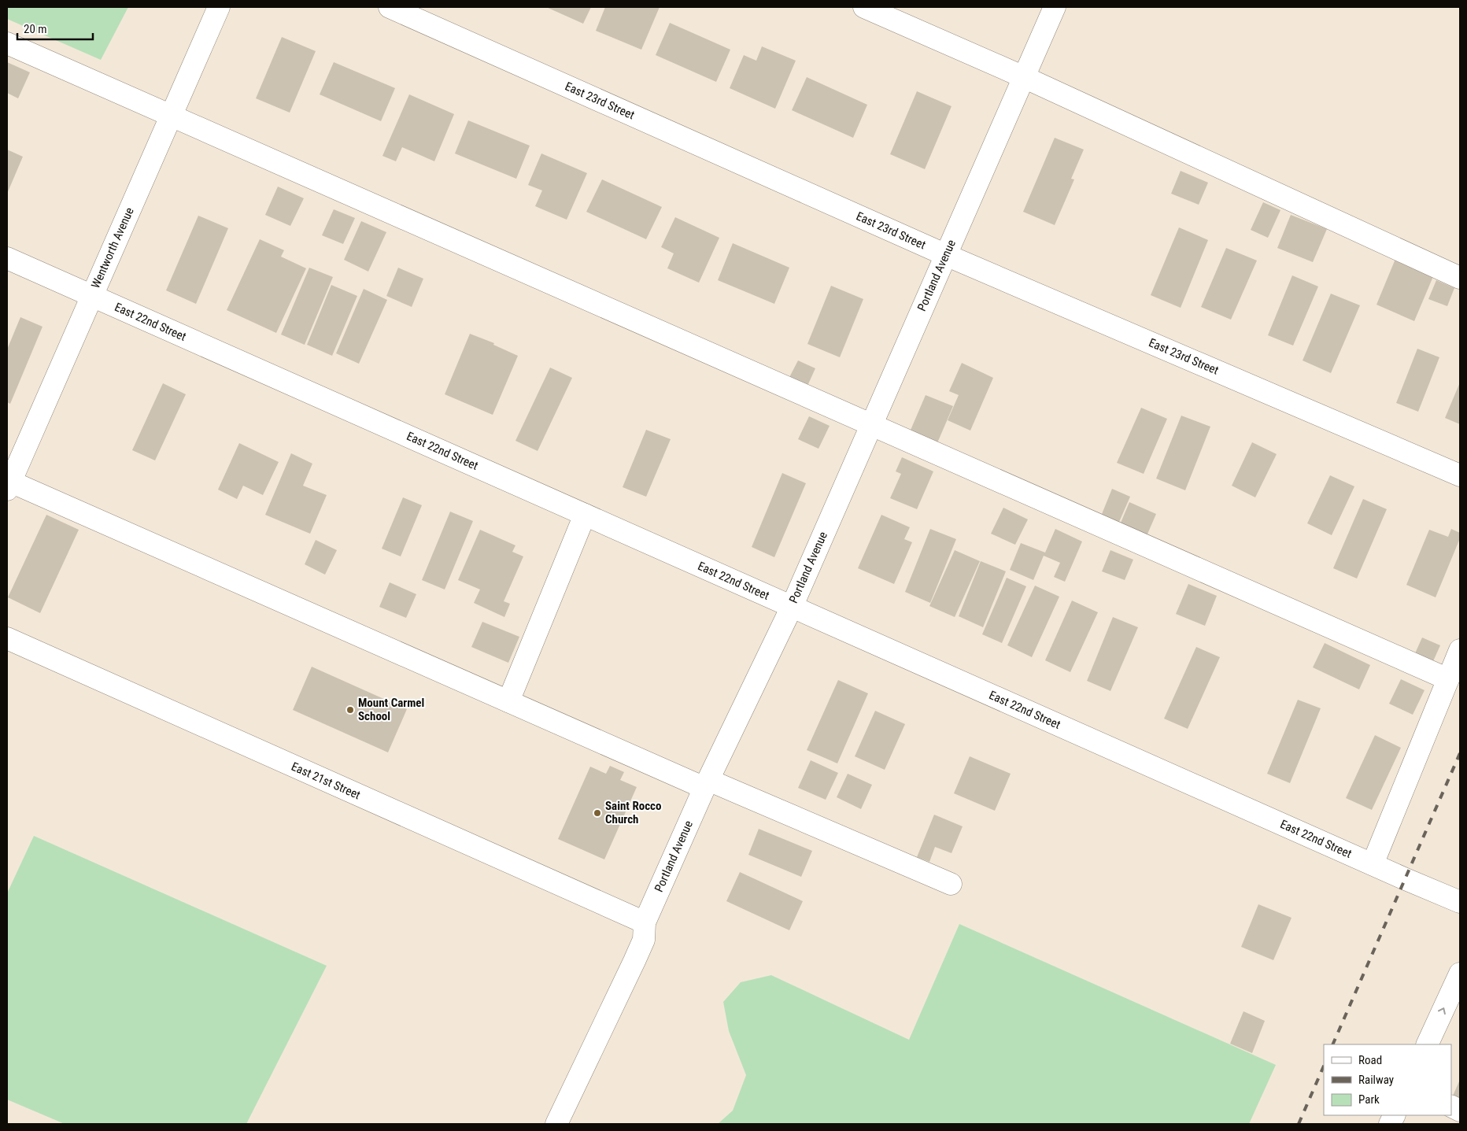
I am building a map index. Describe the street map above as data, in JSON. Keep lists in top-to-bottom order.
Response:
{
  "streets": {
    "street": [
      "East 23rd Street",
      "Wentworth Avenue",
      "Portland Avenue",
      "East 22nd Street",
      "East 21st Street"
    ]
  },
  "crossings": [
    ["East 23rd Street", "Portland Avenue"],
    ["Wentworth Avenue", "East 22nd Street"],
    ["Portland Avenue", "East 22nd Street"],
    ["Portland Avenue", "East 21st Street"]
  ],
  "places": ["Mount Carmel School", "Saint Rocco Church"],
  "legend": ["Road", "Railway", "Park"],
  "scale_bar": "20 m"
}
